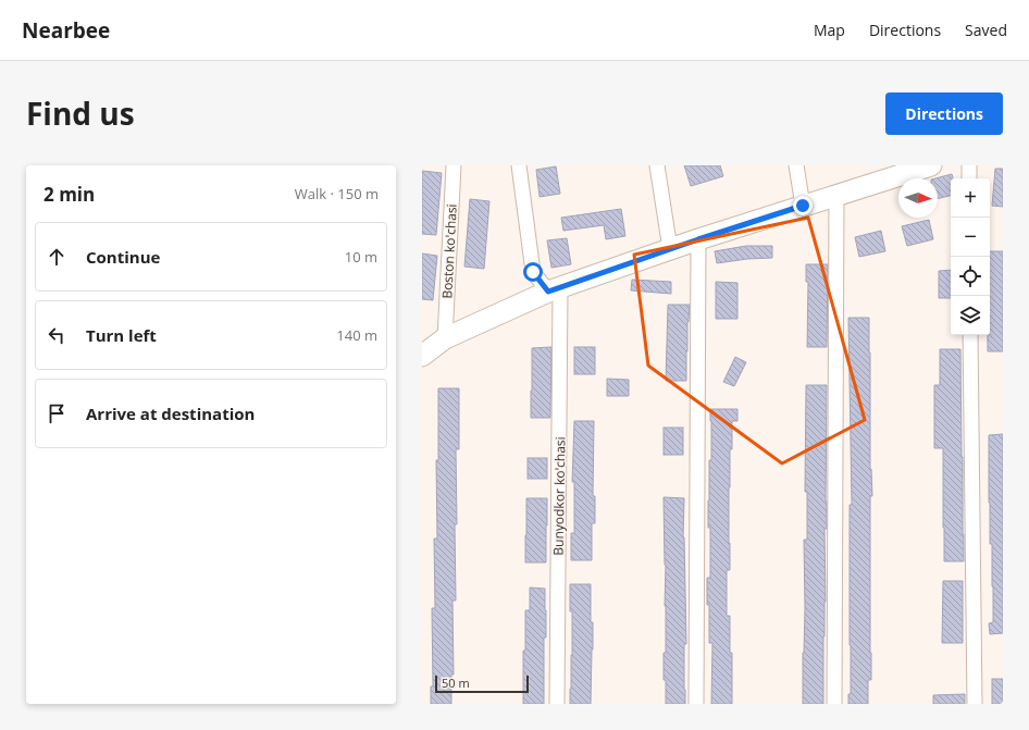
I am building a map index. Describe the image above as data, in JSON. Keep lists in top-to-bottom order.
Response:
{
  "streets": {
    "street": ["Boston ko'chasi", "Bunyodkor ko'chasi"]
  },
  "scale_bar": "50 m",
  "north": "right",
  "page": {
    "header": "Nearbee",
    "nav": ["Map", "Directions", "Saved"],
    "title": "Find us",
    "buttons": "Directions",
    "heading": ["2 min", "Walk · 150 m"],
    "map_buttons": ["+", "−"],
    "list": [
      ["Continue", "10 m"],
      ["Turn left", "140 m"],
      "Arrive at destination"
    ],
    "scale": "50 m"
  }
}
